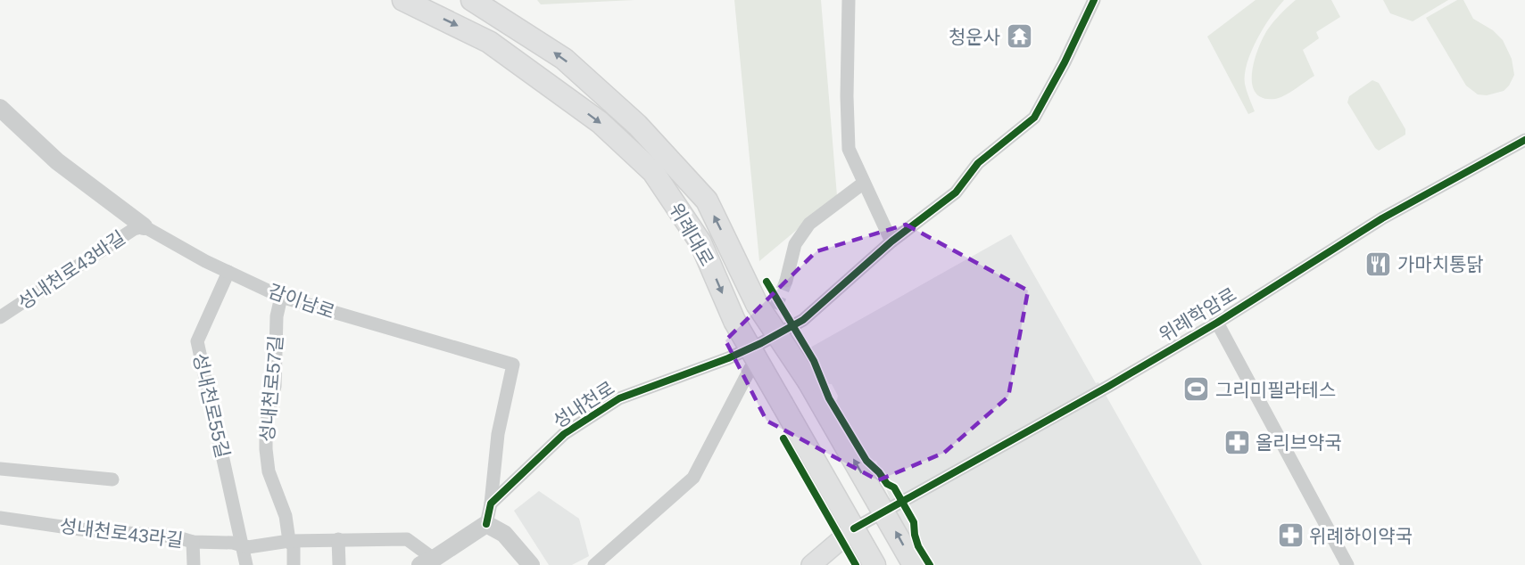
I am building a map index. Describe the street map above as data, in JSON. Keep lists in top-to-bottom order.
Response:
{
  "streets": {
    "main road": ["위례대로"],
    "street": [
      "성내천로43바길",
      "감이남로",
      "위례학암로",
      "성내천로57길",
      "성내천로",
      "성내천로55길",
      "성내천로43라길"
    ]
  },
  "crossings": [
    ["위례대로", "위례학암로"],
    ["성내천로43바길", "감이남로"],
    ["감이남로", "성내천로57길"],
    ["감이남로", "성내천로"],
    ["감이남로", "성내천로55길"],
    ["성내천로55길", "성내천로43라길"]
  ],
  "places": {
    "temple": ["청운사"],
    "restaurant": ["가마치통닭"],
    "sports": ["그리미필라테스"],
    "pharmacy": ["올리브약국", "위례하이약국"]
  }
}
